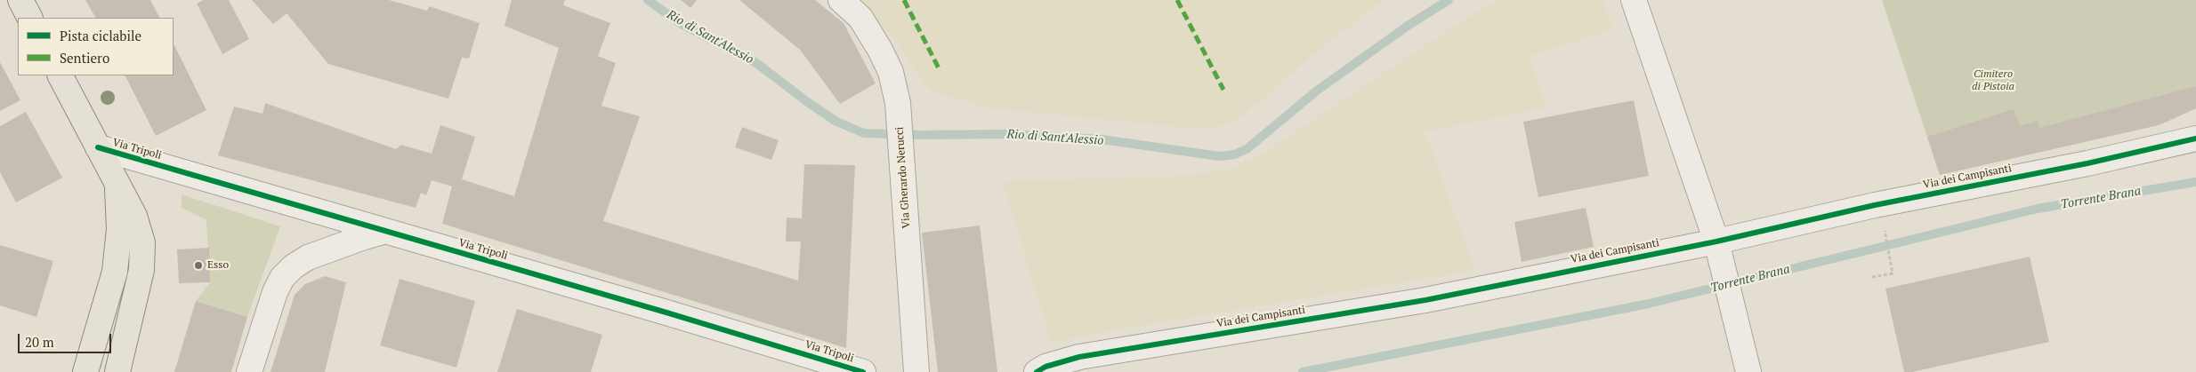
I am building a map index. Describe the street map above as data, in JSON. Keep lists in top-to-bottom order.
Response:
{
  "streets": {
    "street": ["Via Tripoli", "Via dei Campisanti", "Via Gherardo Nerucci"]
  },
  "water": ["Rio di Sant'Alessio", "Torrente Brana"],
  "parks": ["Cimitero di Pistoia"],
  "places": ["Esso"],
  "legend": ["Pista ciclabile", "Sentiero"],
  "scale_bar": "20 m"
}
